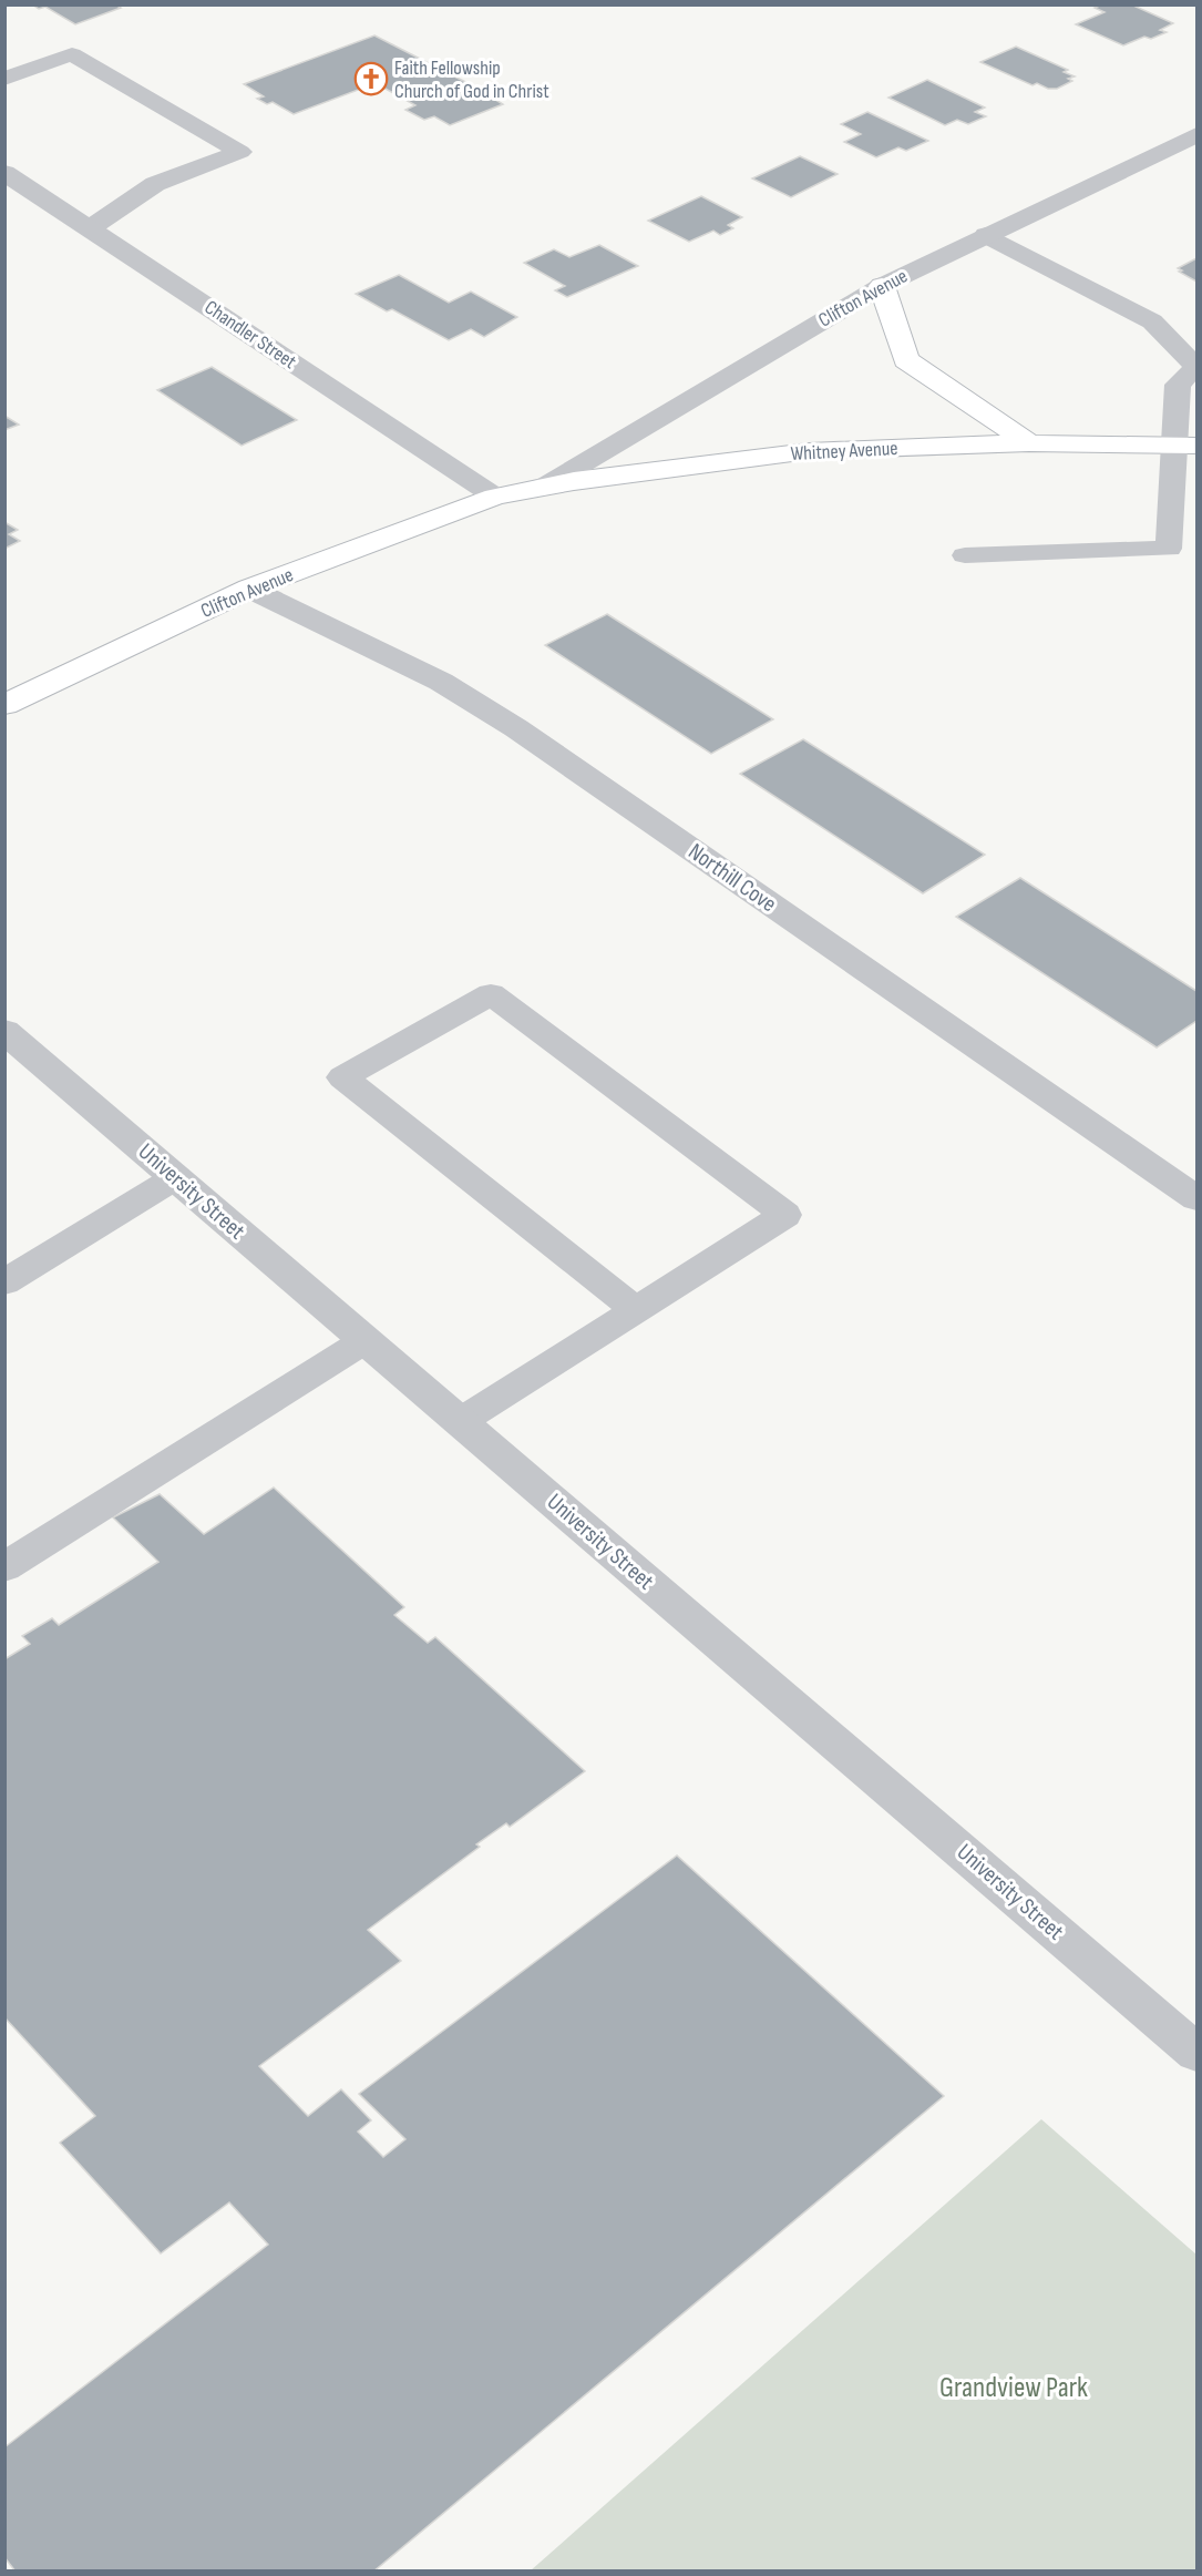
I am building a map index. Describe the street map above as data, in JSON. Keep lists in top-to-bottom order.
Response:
{
  "streets": {
    "main road": ["Clifton Avenue", "Whitney Avenue"],
    "street": ["Chandler Street", "Northill Cove", "University Street"]
  },
  "crossings": [
    ["Clifton Avenue", "Chandler Street"],
    ["Clifton Avenue", "Whitney Avenue"],
    ["Clifton Avenue", "Northill Cove"],
    ["Chandler Street", "Whitney Avenue"]
  ],
  "parks": ["Grandview Park"],
  "places": {
    "church": ["Faith Fellowship Church of God in Christ"]
  }
}
